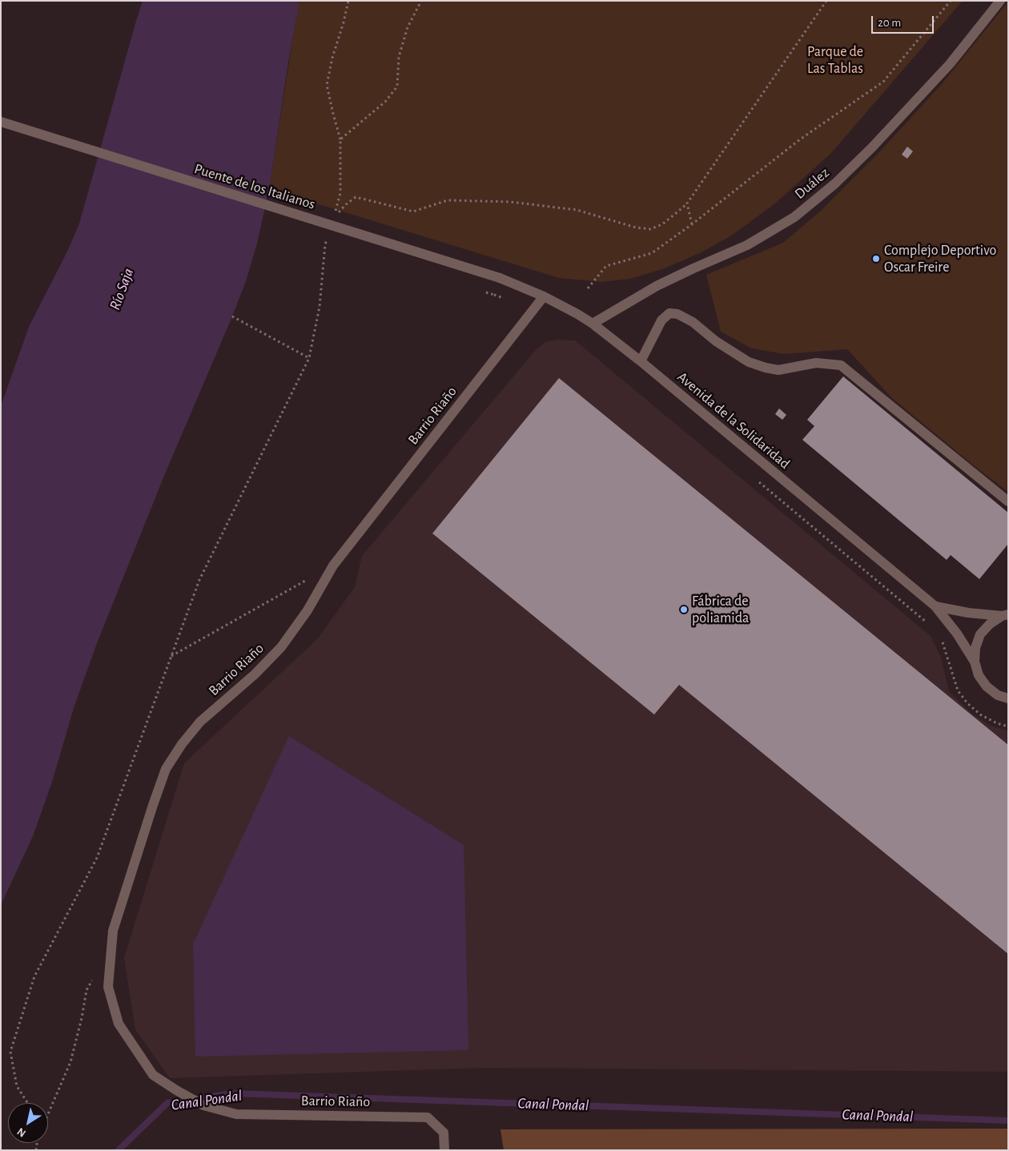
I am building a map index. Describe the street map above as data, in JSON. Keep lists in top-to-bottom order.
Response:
{
  "streets": {
    "street": [
      "Duález",
      "Puente de los Italianos",
      "Barrio Riaño",
      "Avenida de la Solidaridad"
    ]
  },
  "crossings": [
    ["Duález", "Avenida de la Solidaridad"],
    ["Puente de los Italianos", "Avenida de la Solidaridad"],
    ["Barrio Riaño", "Avenida de la Solidaridad"]
  ],
  "water": ["Río Saja", "Canal Pondal"],
  "parks": ["Parque de Las Tablas"],
  "places": ["Complejo Deportivo Oscar Freire", "Fábrica de poliamida"],
  "scale_bar": "20 m",
  "north": "bottom left"
}
